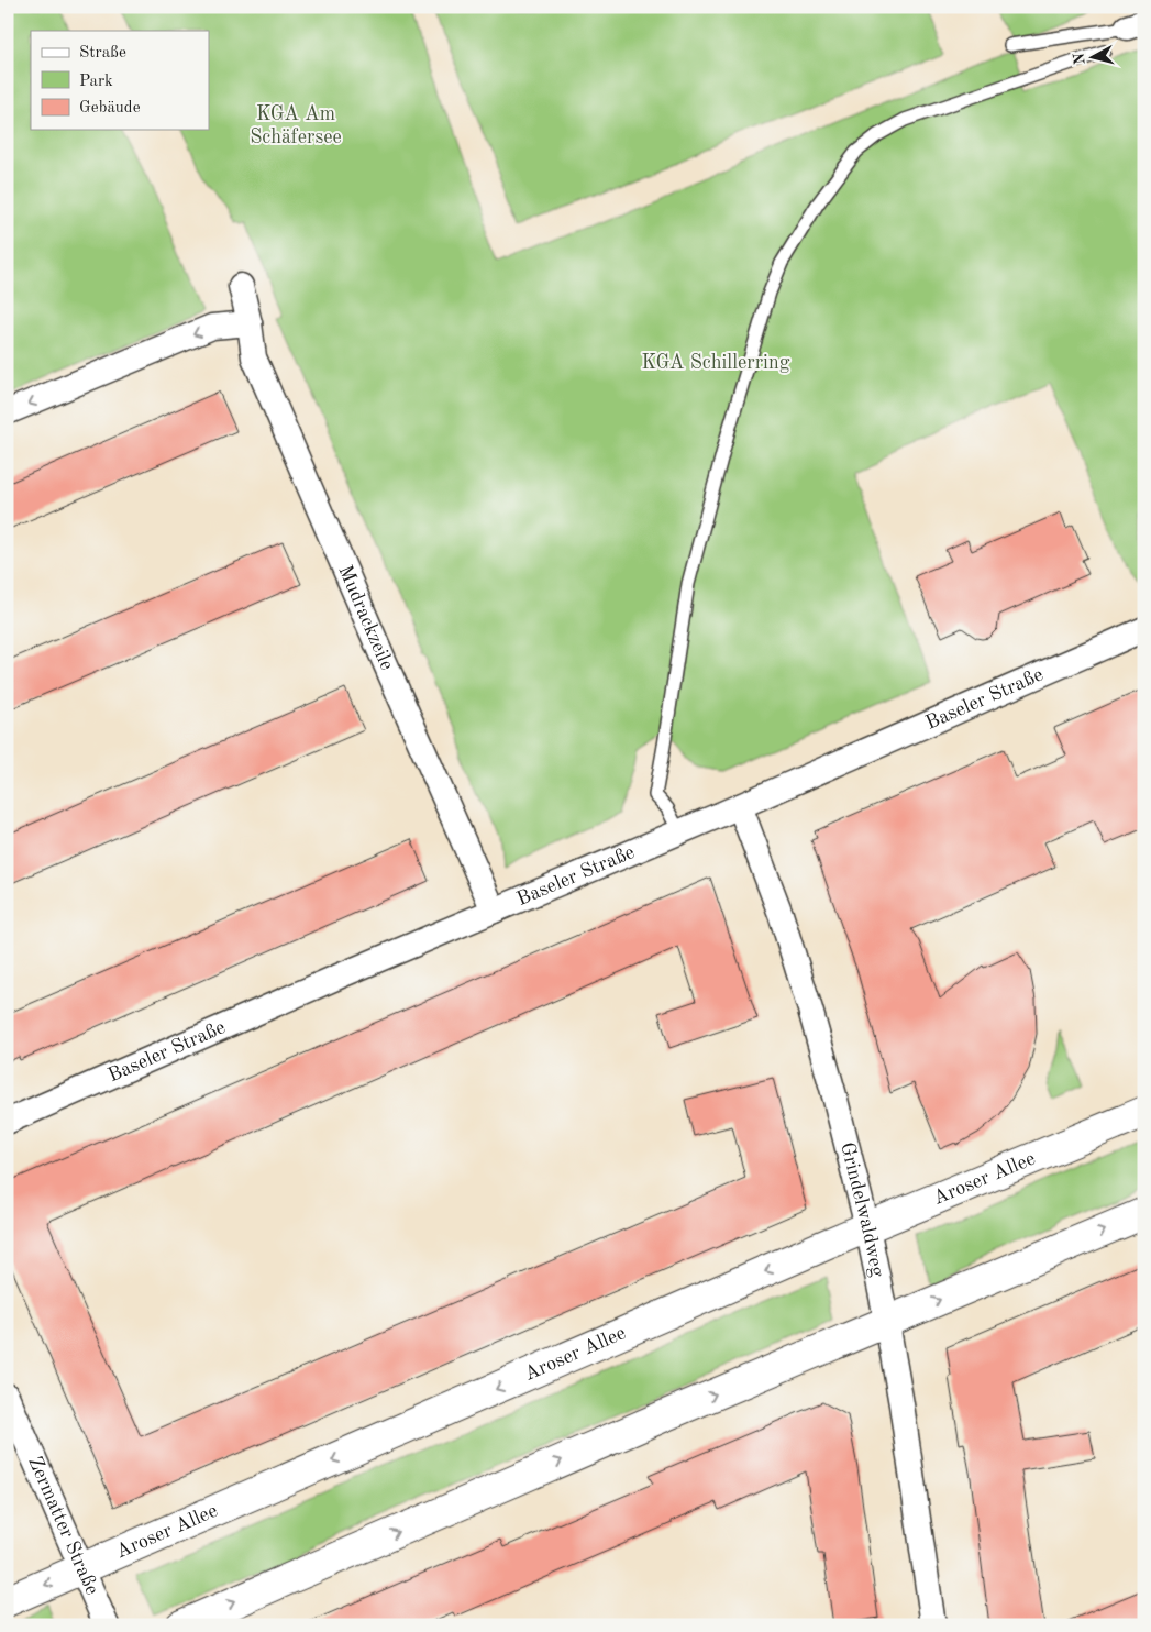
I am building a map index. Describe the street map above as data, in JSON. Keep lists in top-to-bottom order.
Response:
{
  "streets": {
    "main road": ["Aroser Allee"],
    "street": [
      "Mudrackzeile",
      "Baseler Straße",
      "Grindelwaldweg",
      "Zermatter Straße"
    ]
  },
  "crossings": [
    ["Mudrackzeile", "Baseler Straße"],
    ["Baseler Straße", "Grindelwaldweg"],
    ["Aroser Allee", "Grindelwaldweg"],
    ["Aroser Allee", "Zermatter Straße"]
  ],
  "parks": ["KGA Am Schäfersee", "KGA Schillerring"],
  "legend": ["Straße", "Park", "Gebäude"],
  "north": "left"
}
